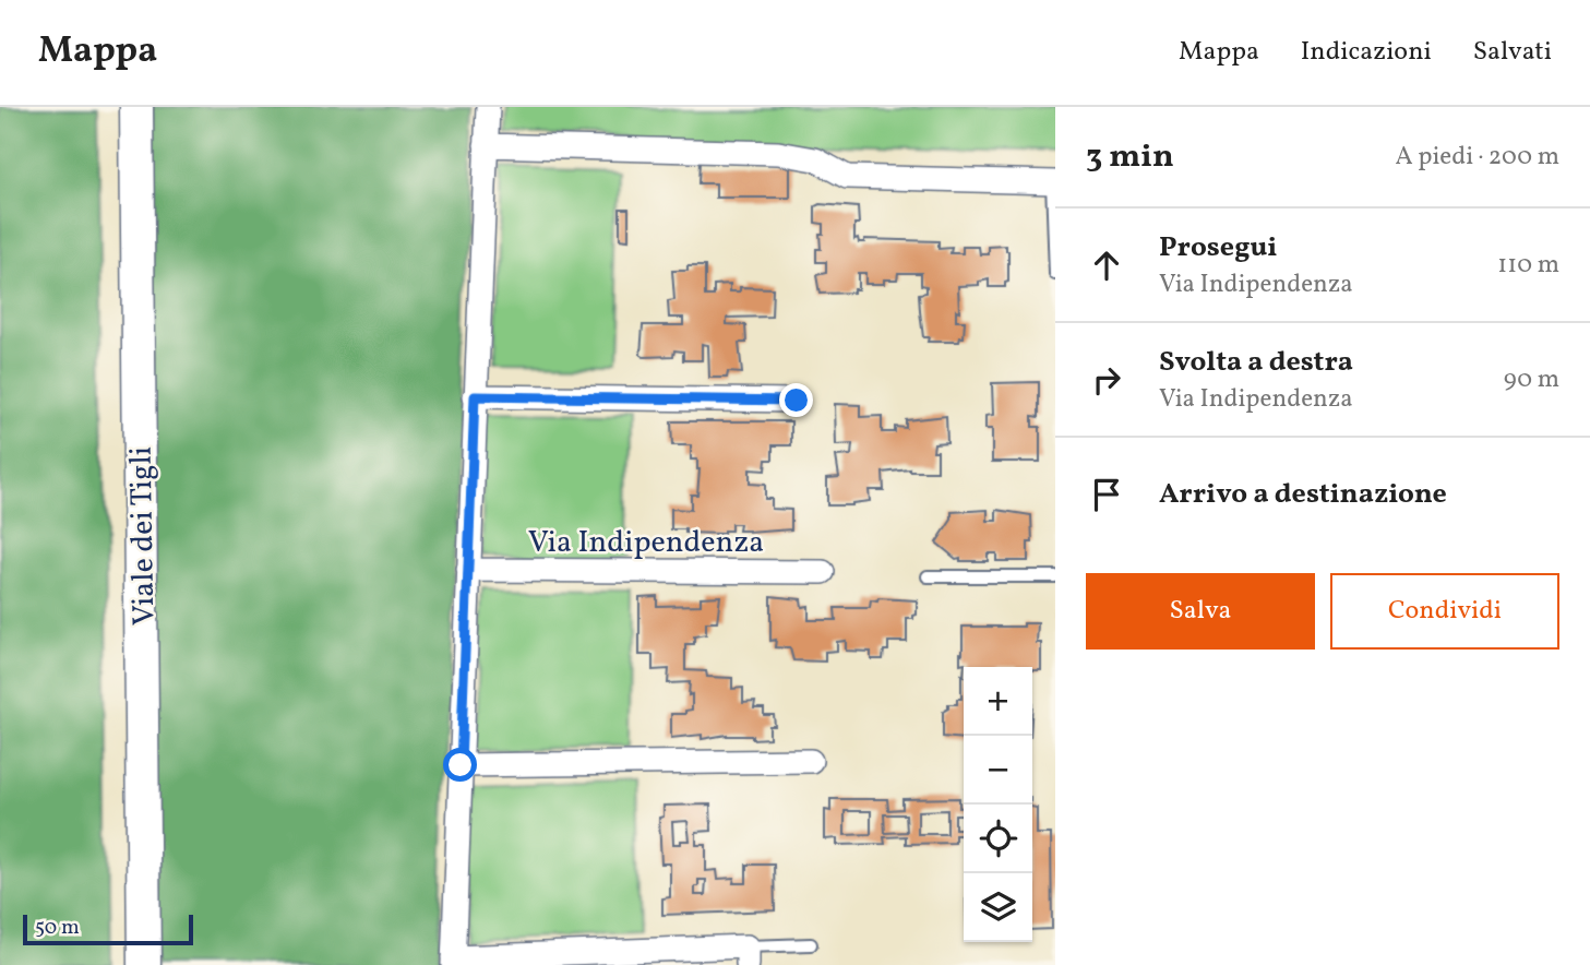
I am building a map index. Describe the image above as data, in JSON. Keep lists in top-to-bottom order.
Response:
{
  "streets": {
    "street": ["Viale dei Tigli", "Via Indipendenza"]
  },
  "scale_bar": "50 m",
  "page": {
    "header": "Mappa",
    "nav": ["Mappa", "Indicazioni", "Salvati"],
    "heading": ["3 min", "A piedi · 200 m"],
    "list": [
      ["Prosegui", "Via Indipendenza", "110 m"],
      ["Svolta a destra", "Via Indipendenza", "90 m"],
      "Arrivo a destinazione"
    ],
    "buttons": ["Salva", "Condividi"],
    "map_buttons": ["+", "−"],
    "scale": "50 m"
  }
}
